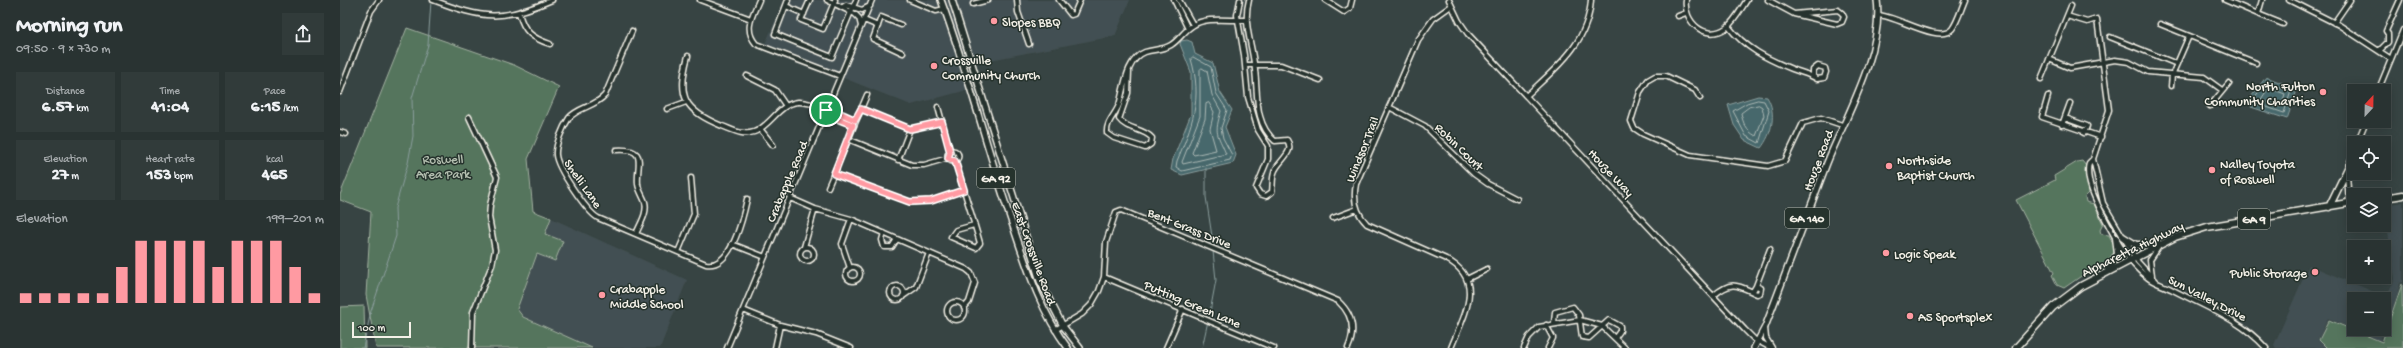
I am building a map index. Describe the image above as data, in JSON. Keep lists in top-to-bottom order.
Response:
{
  "streets": {
    "highway": ["GA 9", "Alpharetta Highway"],
    "main road": [
      "Houze Road",
      "GA 92",
      "GA 140",
      "East Crossville Road"
    ],
    "street": [
      "Robin Court",
      "Windsor Trail",
      "Houze Way",
      "Crabapple Road",
      "Shelli Lane",
      "Bent Grass Drive",
      "Sun Valley Drive",
      "Putting Green Lane"
    ]
  },
  "crossings": [
    ["Robin Court", "Windsor Trail"],
    ["Windsor Trail", "Houze Way"],
    ["Houze Road", "Houze Way"],
    ["Bent Grass Drive", "East Crossville Road"],
    ["Bent Grass Drive", "Putting Green Lane"],
    ["Alpharetta Highway", "Sun Valley Drive"]
  ],
  "parks": ["Roswell Area Park"],
  "places": [
    "Slopes BBQ",
    "Crossville Community Church",
    "North Fulton Community Charities",
    "Northside Baptist Church",
    "Nalley Toyota of Roswell",
    "Logic Speak",
    "Public Storage",
    "Crabapple Middle School",
    "A5 Sportsplex"
  ],
  "scale_bar": "100 m",
  "north": "top",
  "page": {
    "heading": ["Morning run", "09:50 · 9 × 730 m"],
    "stats": [
      ["Distance", "6.57 km"],
      ["Time", "41:04"],
      ["Pace", "6:15 /km"],
      ["Elevation", "27 m"],
      ["Heart rate", "153 bpm"],
      ["kcal", "465"]
    ],
    "map_buttons": ["+", "−"],
    "chart": ["Elevation", "199–201 m"],
    "scale": "100 m"
  }
}
